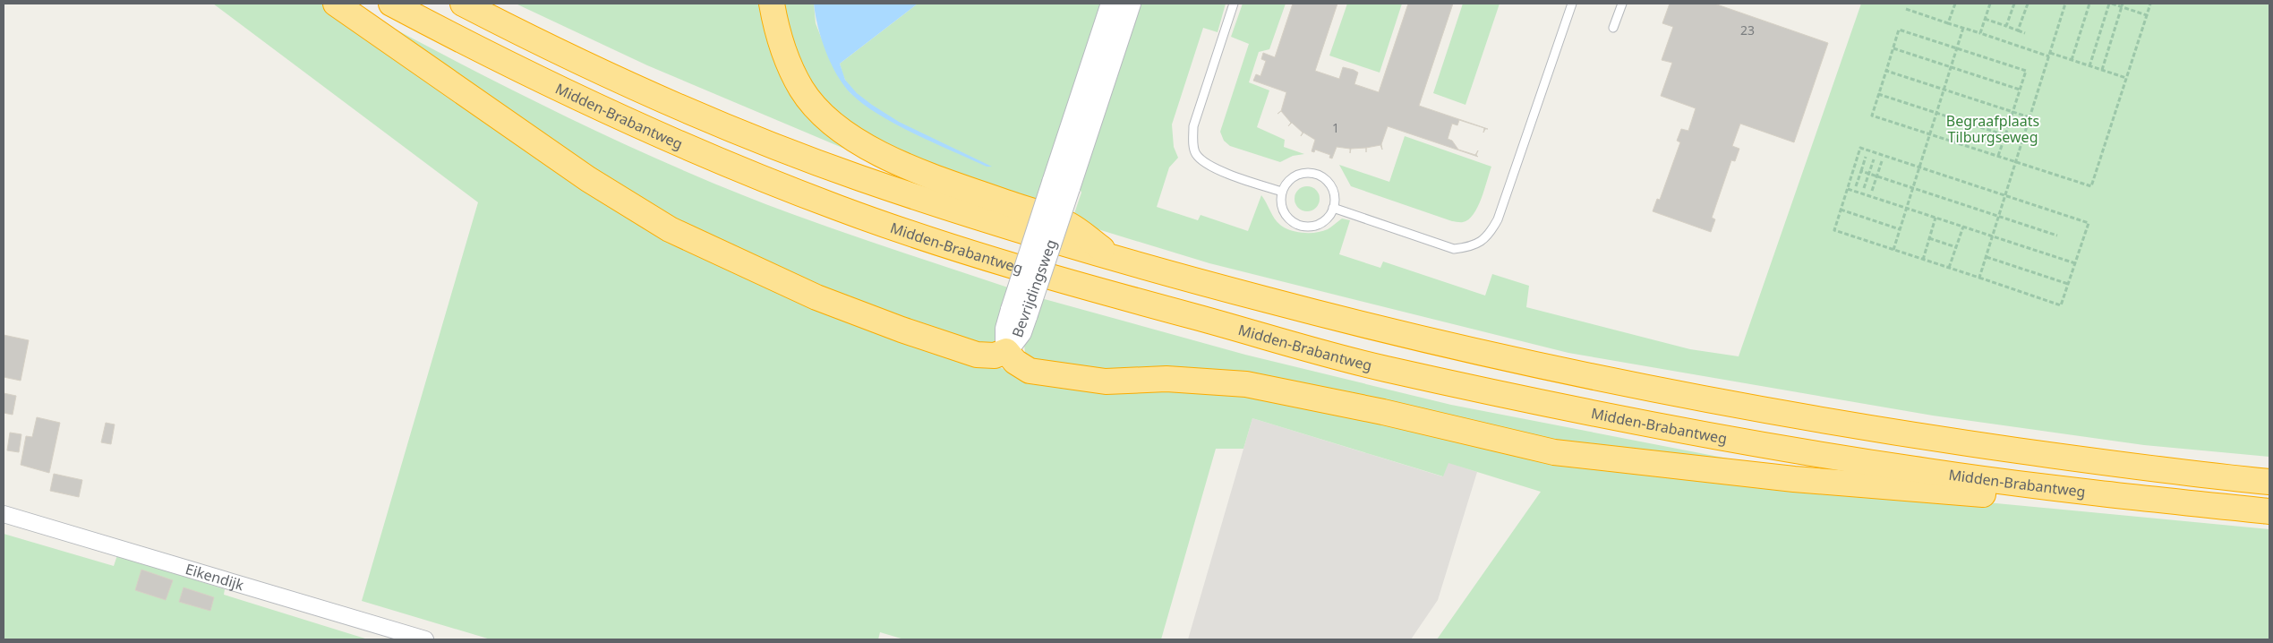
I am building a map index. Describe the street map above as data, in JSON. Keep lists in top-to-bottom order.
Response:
{
  "streets": {
    "highway": ["Midden-Brabantweg"],
    "main road": ["Bevrijdingsweg"],
    "street": ["Eikendijk"]
  },
  "parks": ["Begraafplaats Tilburgseweg"],
  "house_numbers": ["23", "1"]
}
